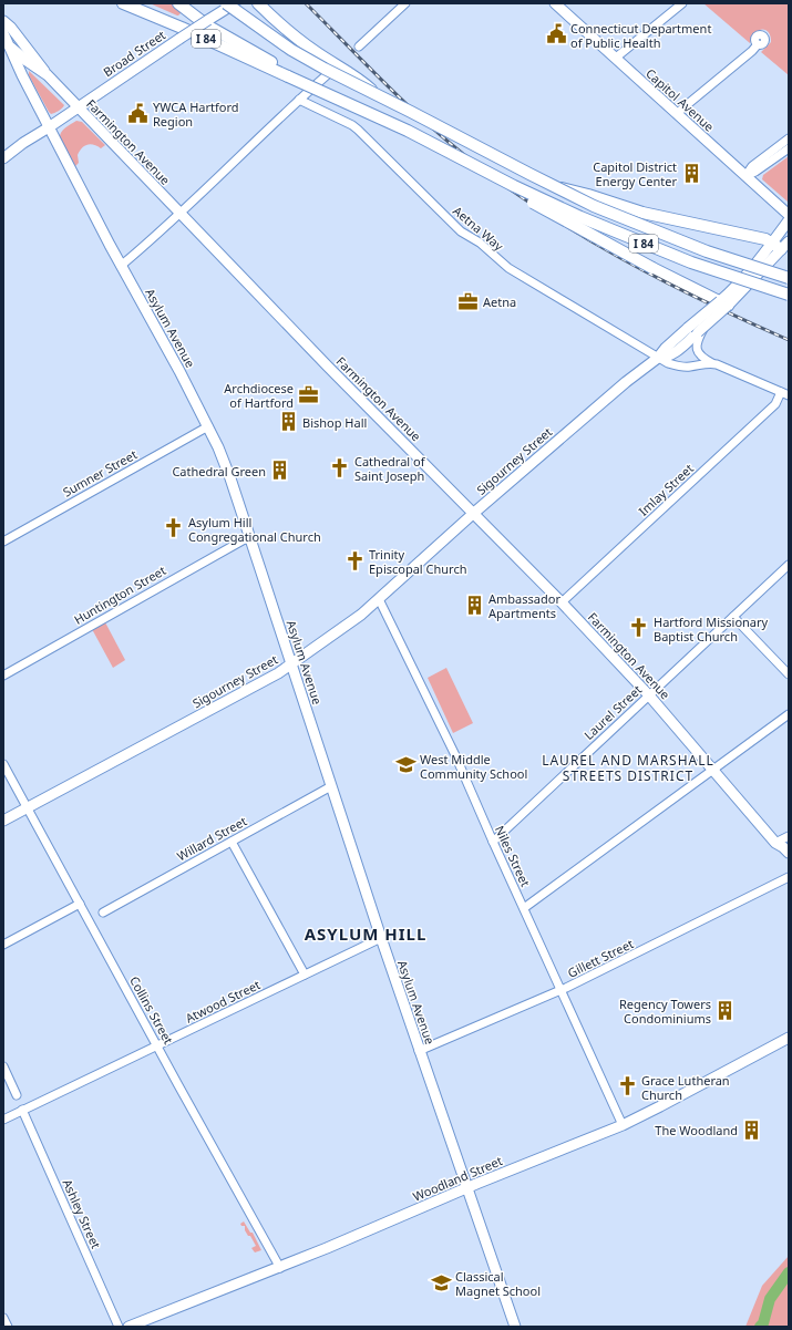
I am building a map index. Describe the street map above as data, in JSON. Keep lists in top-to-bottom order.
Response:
{
  "streets": {
    "highway": ["I 84"],
    "main road": [
      "Broad Street",
      "Capitol Avenue",
      "Farmington Avenue",
      "Asylum Avenue",
      "Sigourney Street",
      "Woodland Street"
    ],
    "street": [
      "Aetna Way",
      "Sumner Street",
      "Imlay Street",
      "Huntington Street",
      "Laurel Street",
      "Willard Street",
      "Niles Street",
      "Gillett Street",
      "Atwood Street",
      "Collins Street",
      "Ashley Street"
    ]
  },
  "crossings": [
    ["Broad Street", "Farmington Avenue"],
    ["Broad Street", "Asylum Avenue"],
    ["Farmington Avenue", "Asylum Avenue"],
    ["Farmington Avenue", "Sigourney Street"],
    ["Farmington Avenue", "Imlay Street"],
    ["Farmington Avenue", "Laurel Street"],
    ["Aetna Way", "Sigourney Street"],
    ["Asylum Avenue", "Sigourney Street"],
    ["Asylum Avenue", "Sumner Street"],
    ["Asylum Avenue", "Huntington Street"],
    ["Asylum Avenue", "Willard Street"],
    ["Asylum Avenue", "Gillett Street"],
    ["Asylum Avenue", "Atwood Street"],
    ["Asylum Avenue", "Woodland Street"],
    ["Sigourney Street", "Niles Street"],
    ["Sigourney Street", "Collins Street"],
    ["Laurel Street", "Niles Street"],
    ["Niles Street", "Gillett Street"],
    ["Niles Street", "Woodland Street"],
    ["Atwood Street", "Collins Street"],
    ["Atwood Street", "Ashley Street"],
    ["Collins Street", "Woodland Street"]
  ],
  "districts": ["LAUREL AND MARSHALL STREETS DISTRICT", "ASYLUM HILL"],
  "places": {
    "public building": ["Connecticut Department of Public Health", "YWCA Hartford Region"],
    "building": [
      "Capitol District Energy Center",
      "Bishop Hall",
      "Cathedral Green",
      "Ambassador Apartments",
      "Regency Towers Condominiums",
      "The Woodland"
    ],
    "office": ["Aetna", "Archdiocese of Hartford"],
    "church": [
      "Cathedral of Saint Joseph",
      "Asylum Hill Congregational Church",
      "Trinity Episcopal Church",
      "Hartford Missionary Baptist Church",
      "Grace Lutheran Church"
    ],
    "school or university": ["West Middle Community School", "Classical Magnet School"]
  }
}
